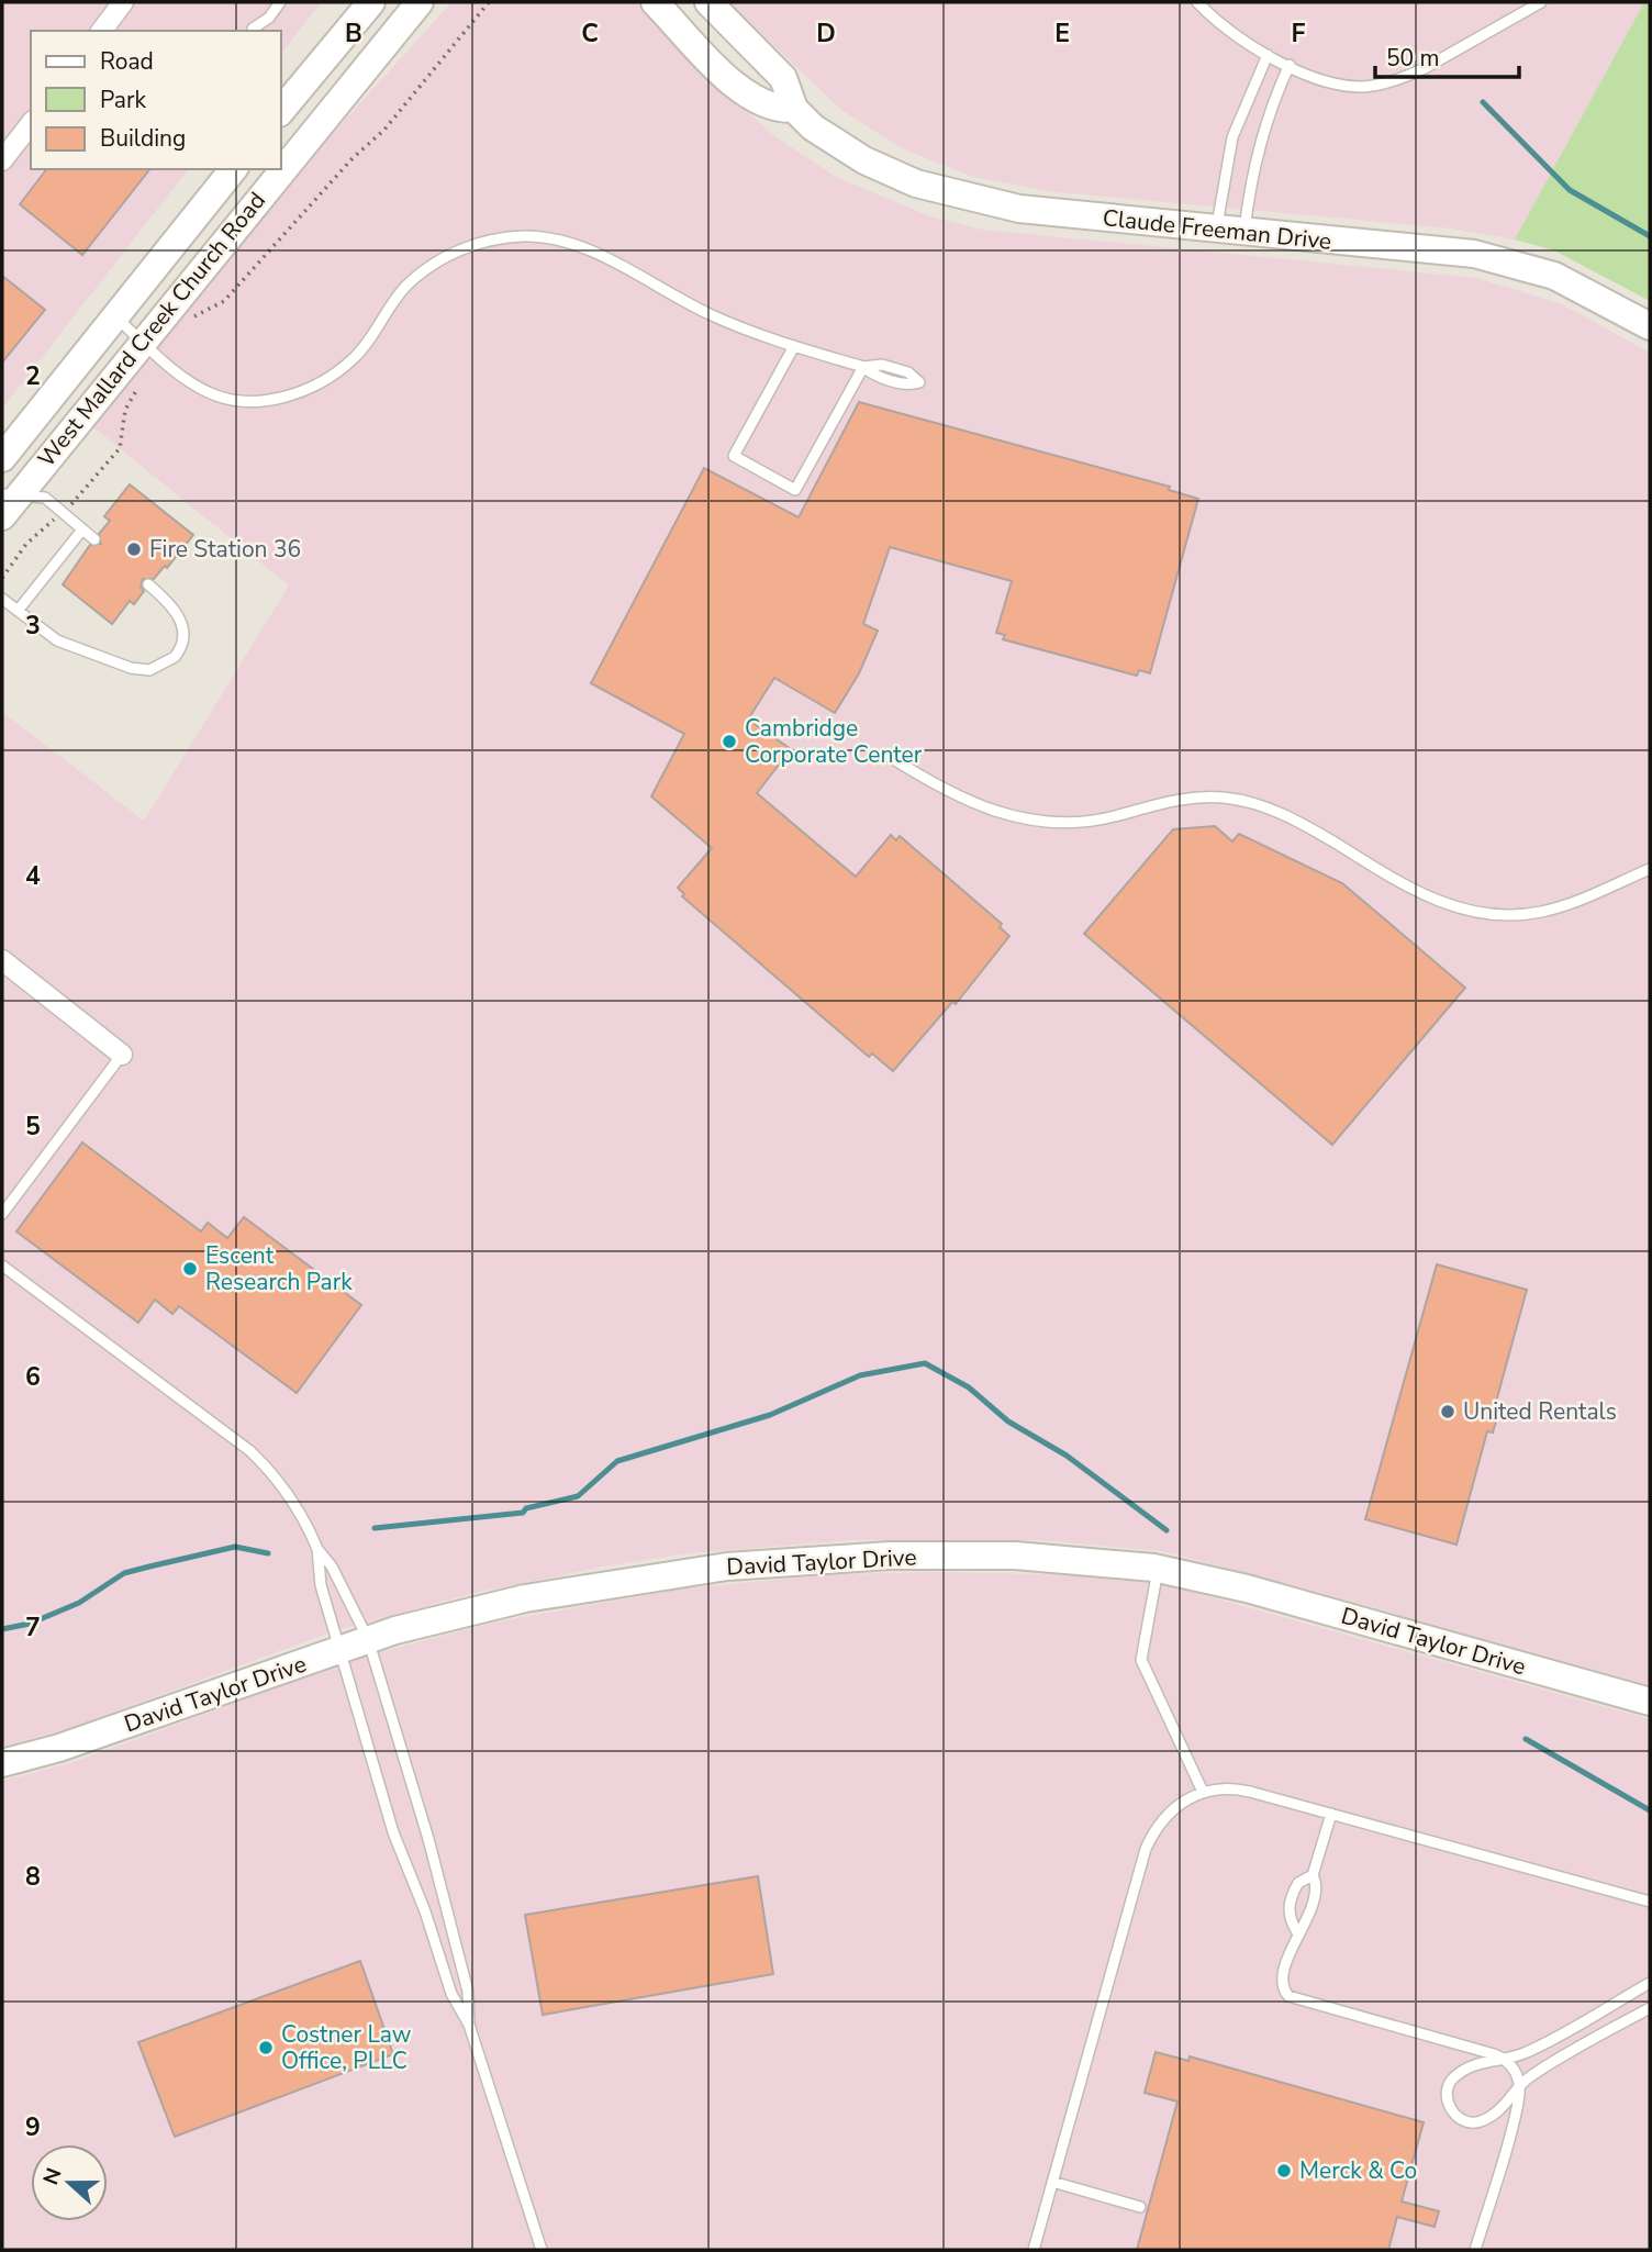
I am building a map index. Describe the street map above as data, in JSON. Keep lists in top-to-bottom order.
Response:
{
  "streets": {
    "street": ["Claude Freeman Drive", "West Mallard Creek Church Road", "David Taylor Drive"]
  },
  "places": [
    "Fire Station 36",
    "Cambridge Corporate Center",
    "Escent Research Park",
    "United Rentals",
    "Costner Law Office, PLLC",
    "Merck & Co"
  ],
  "legend": ["Road", "Park", "Building"],
  "scale_bar": "50 m",
  "north": "left",
  "grid": {
    "columns": [
      "B",
      "C",
      "D",
      "E",
      "F"
    ],
    "rows": [
      "2",
      "3",
      "4",
      "5",
      "6",
      "7",
      "8",
      "9"
    ]
  }
}
